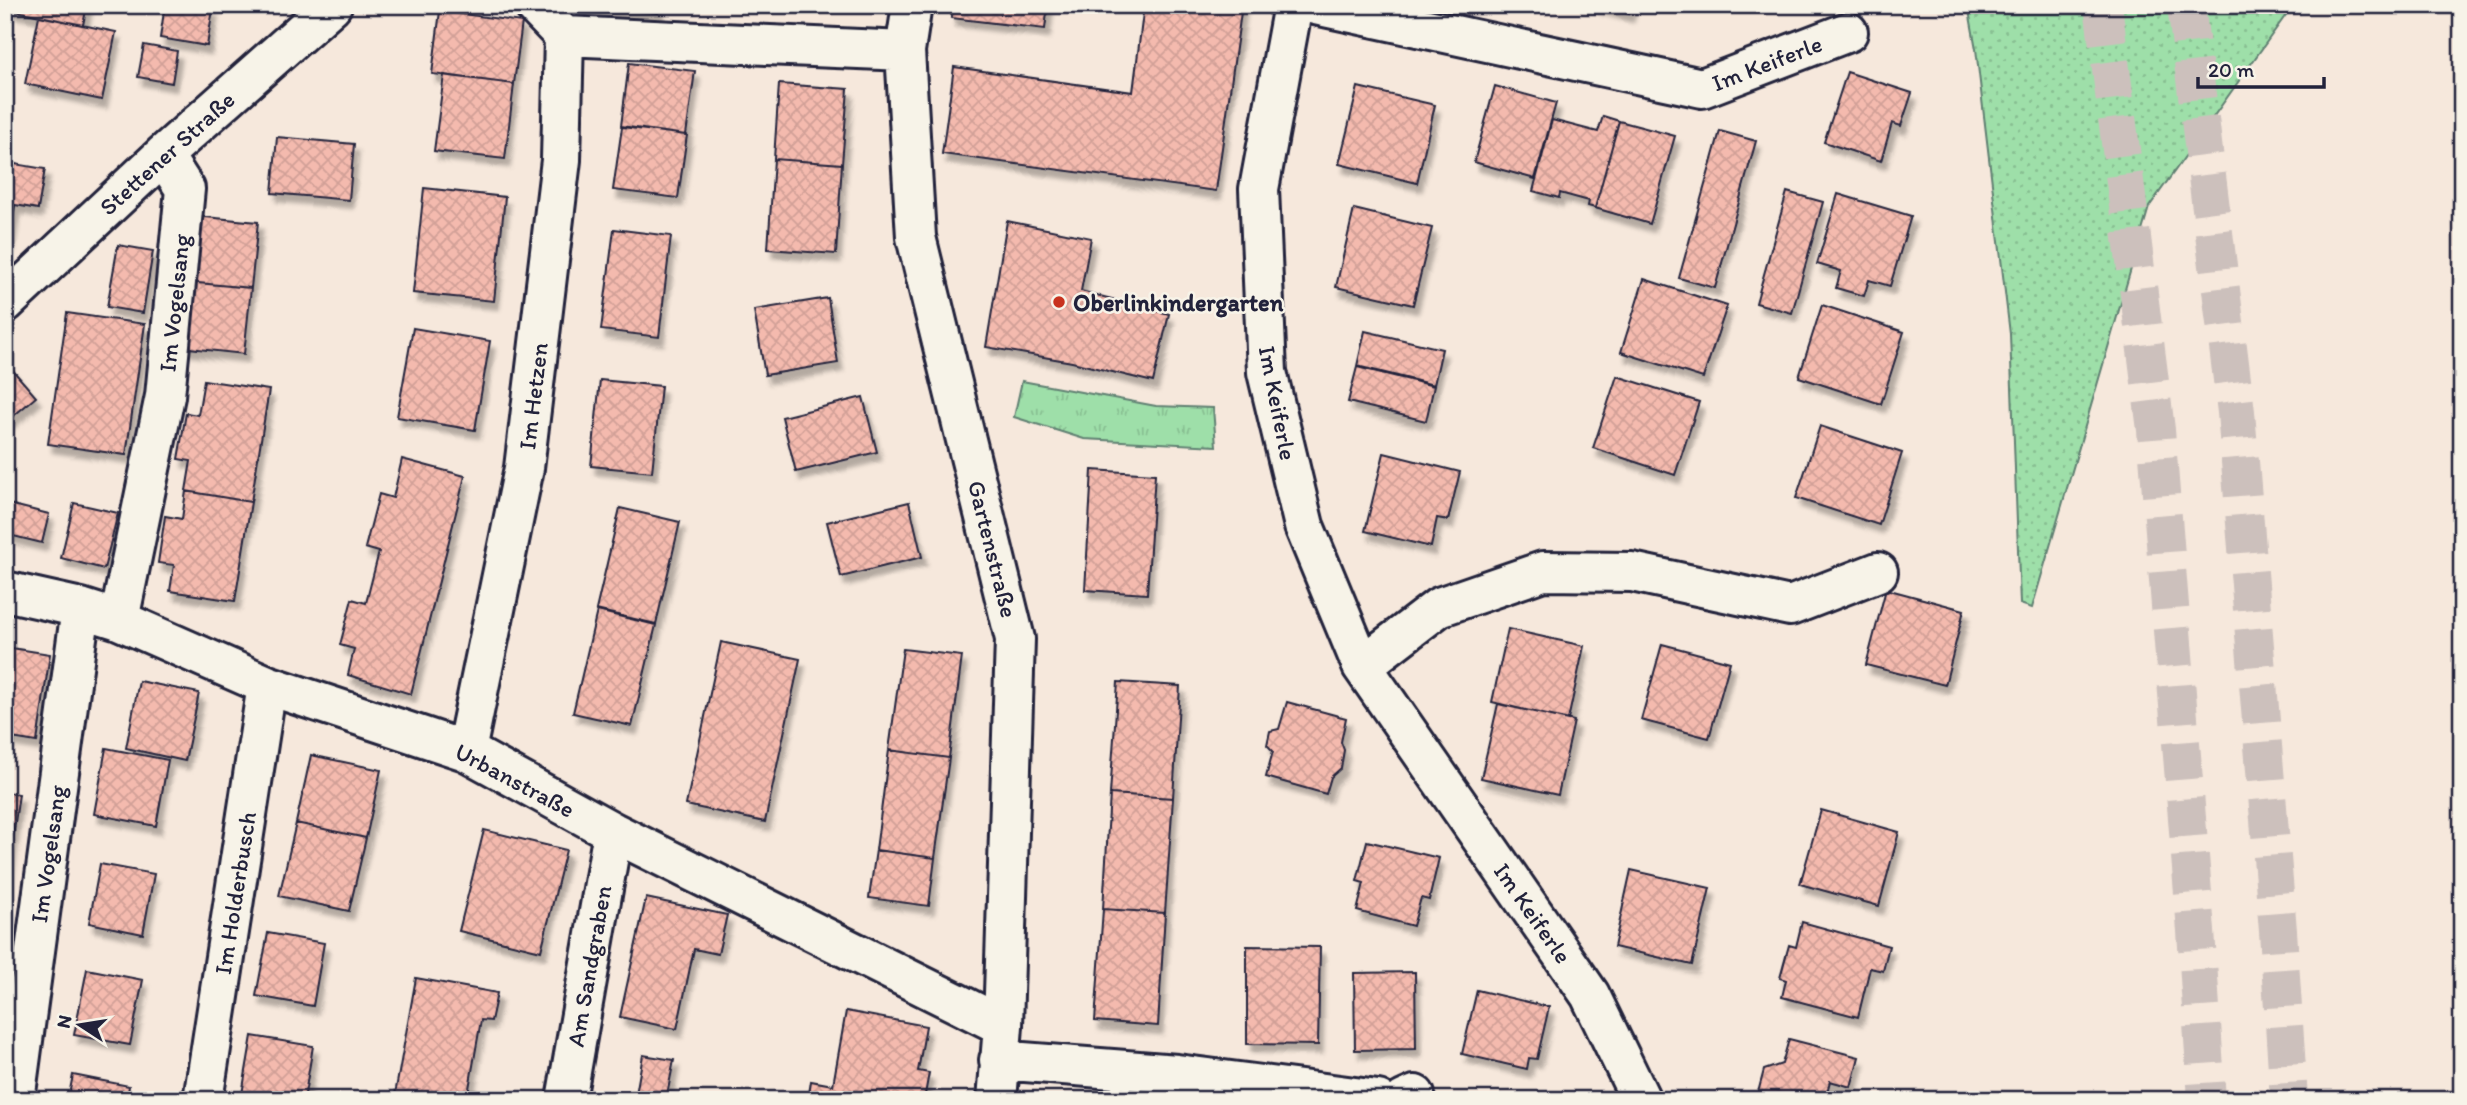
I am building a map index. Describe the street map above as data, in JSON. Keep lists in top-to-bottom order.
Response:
{
  "streets": {
    "street": [
      "Im Keiferle",
      "Stettener Straße",
      "Im Vogelsang",
      "Im Hetzen",
      "Gartenstraße",
      "Urbanstraße",
      "Im Holderbusch",
      "Am Sandgraben"
    ]
  },
  "crossings": [
    ["Stettener Straße", "Im Vogelsang"],
    ["Im Vogelsang", "Urbanstraße"],
    ["Im Hetzen", "Urbanstraße"],
    ["Gartenstraße", "Urbanstraße"],
    ["Urbanstraße", "Im Holderbusch"],
    ["Urbanstraße", "Am Sandgraben"]
  ],
  "places": ["Oberlinkindergarten"],
  "scale_bar": "20 m",
  "north": "left"
}
